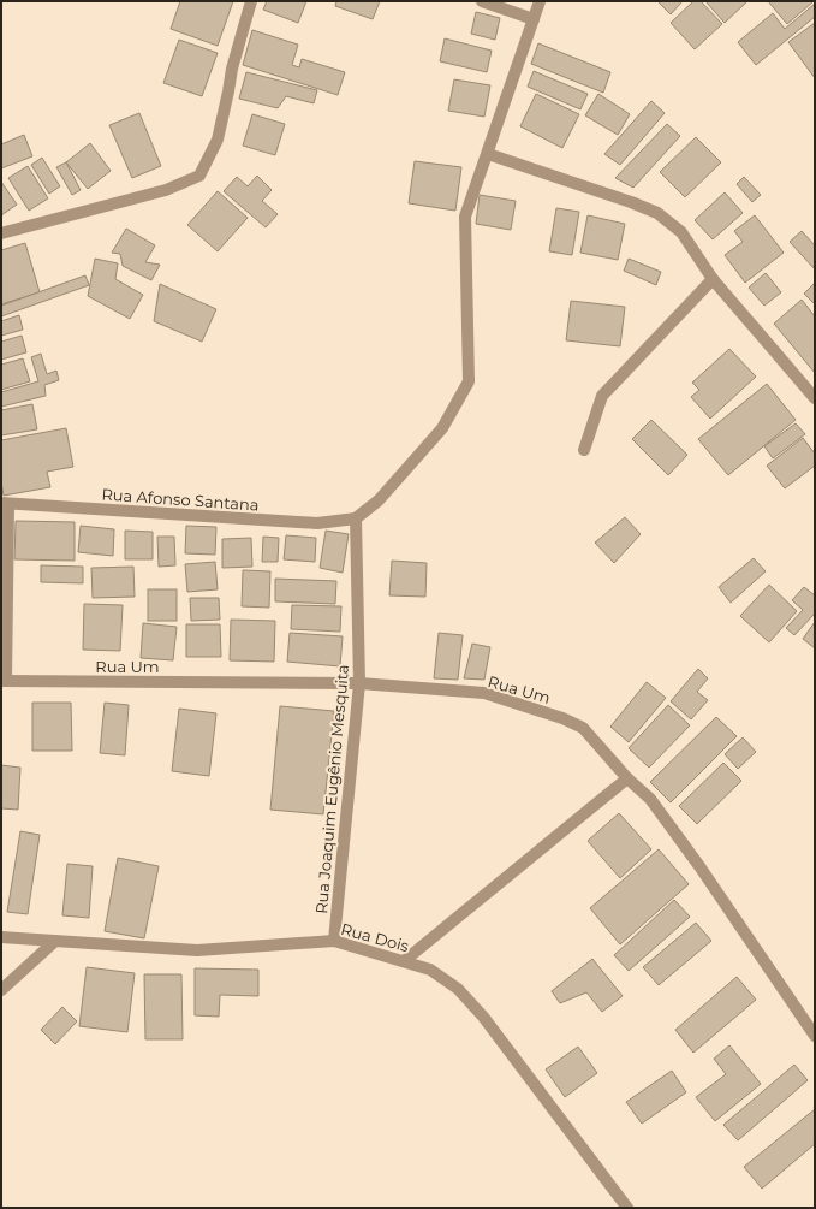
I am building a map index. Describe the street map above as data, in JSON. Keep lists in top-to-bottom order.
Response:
{
  "streets": {
    "street": [
      "Rua Afonso Santana",
      "Rua Um",
      "Rua Joaquim Eugênio Mesquita",
      "Rua Dois"
    ]
  },
  "crossings": [
    ["Rua Afonso Santana", "Rua Joaquim Eugênio Mesquita"],
    ["Rua Um", "Rua Joaquim Eugênio Mesquita"],
    ["Rua Joaquim Eugênio Mesquita", "Rua Dois"]
  ]
}
